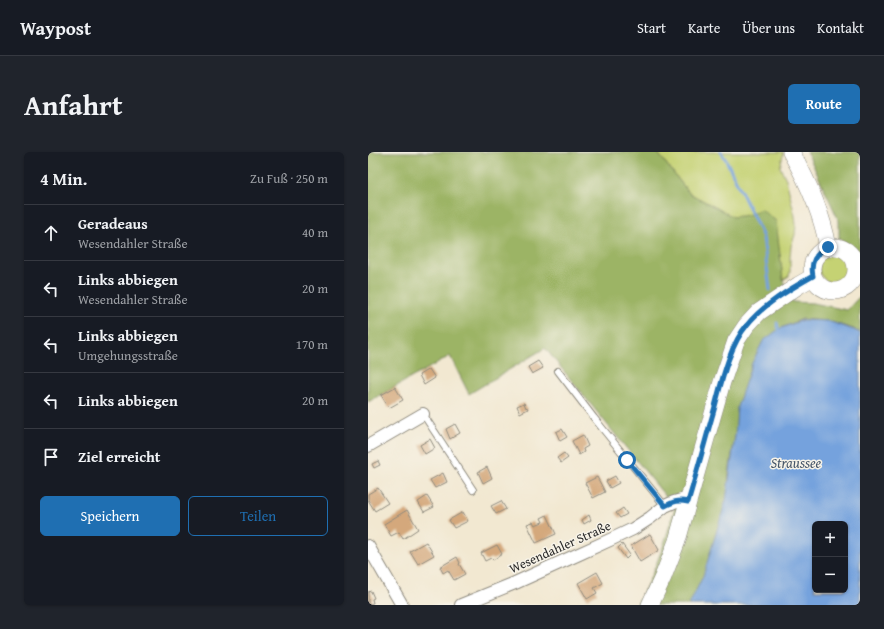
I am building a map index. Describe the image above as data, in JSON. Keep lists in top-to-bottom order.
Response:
{
  "streets": {
    "street": ["Wesendahler Straße"]
  },
  "water": ["Straussee"],
  "page": {
    "header": "Waypost",
    "nav": [
      "Start",
      "Karte",
      "Über uns",
      "Kontakt"
    ],
    "title": "Anfahrt",
    "buttons": [
      "Route",
      ["Speichern", "Teilen"]
    ],
    "heading": ["4 Min.", "Zu Fuß · 250 m"],
    "list": [
      ["Geradeaus", "Wesendahler Straße", "40 m"],
      ["Links abbiegen", "Wesendahler Straße", "20 m"],
      ["Links abbiegen", "Umgehungsstraße", "170 m"],
      ["Links abbiegen", "20 m"],
      "Ziel erreicht"
    ],
    "map_buttons": ["+", "−"]
  }
}
